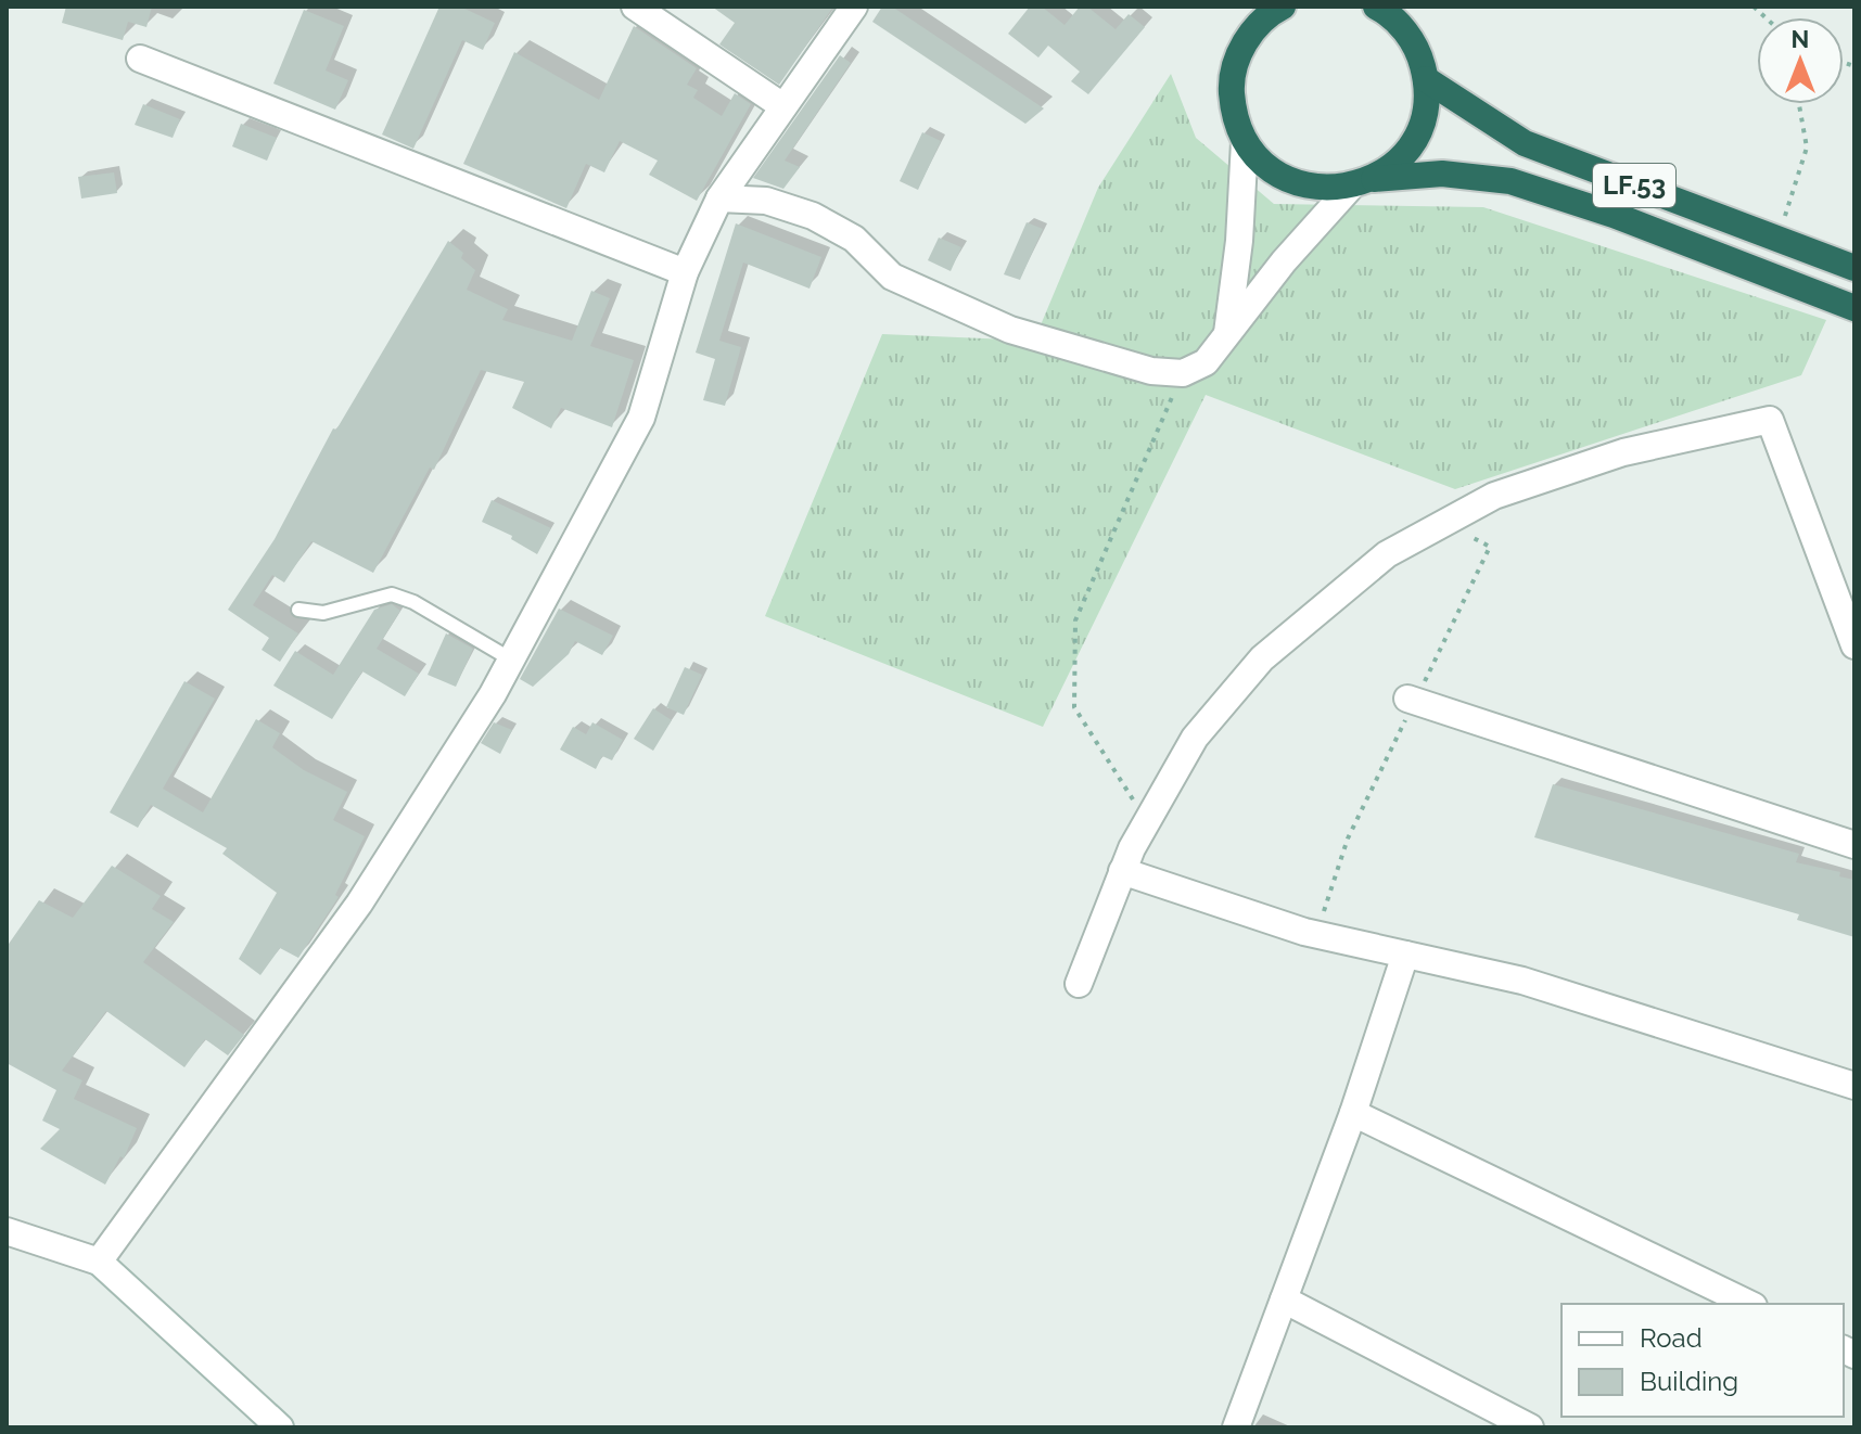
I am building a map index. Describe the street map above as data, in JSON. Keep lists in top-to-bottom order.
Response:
{
  "streets": {
    "highway": ["LF.53"]
  },
  "legend": ["Road", "Building"],
  "north": "top"
}
